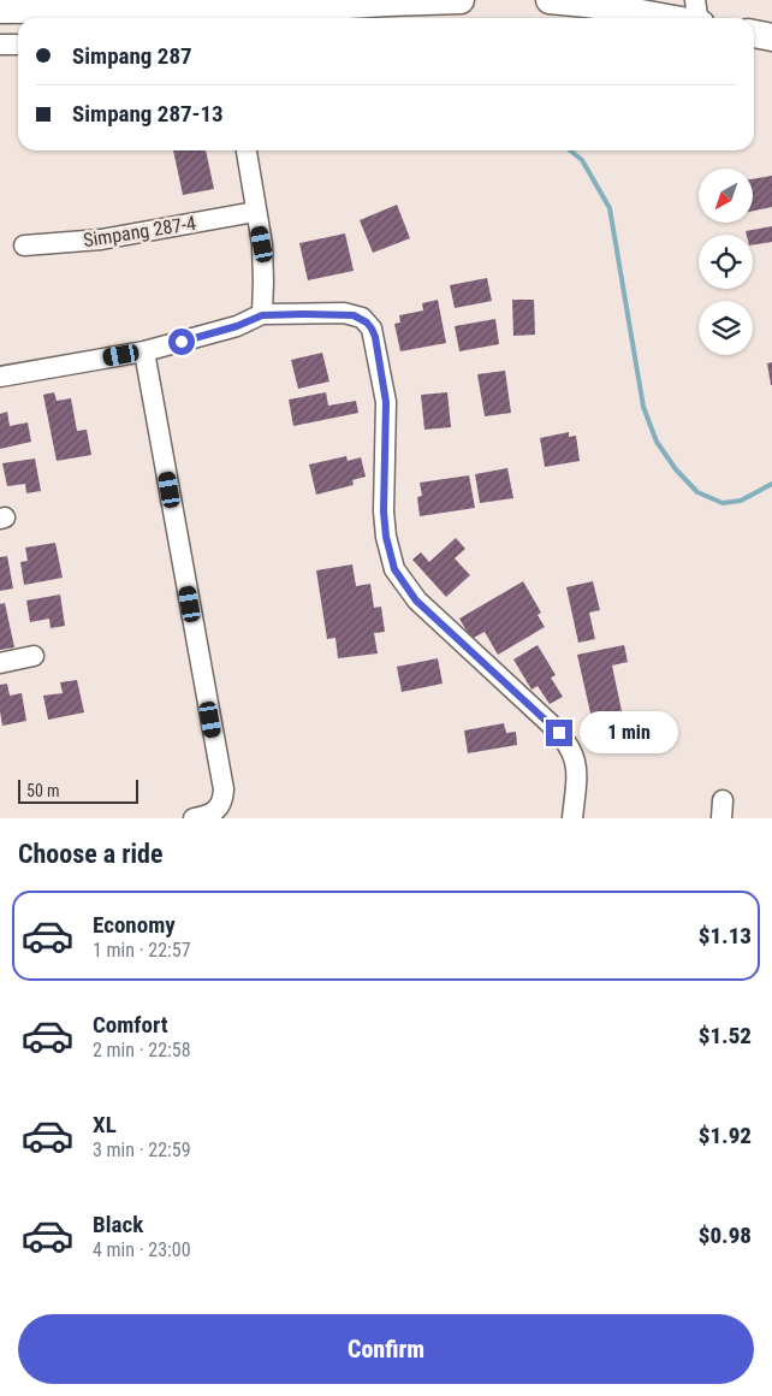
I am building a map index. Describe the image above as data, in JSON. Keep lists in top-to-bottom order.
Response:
{
  "streets": {
    "street": ["Simpang 287-4"]
  },
  "scale_bar": "50 m",
  "north": "bottom left",
  "page": {
    "banner": ["Simpang 287", "Simpang 287-13"],
    "bubble": "1 min",
    "scale": "50 m",
    "heading": "Choose a ride",
    "list": [
      {
        "name": "Economy",
        "note": "1 min · 22:57",
        "value": "$1.13"
      },
      {
        "name": "Comfort",
        "note": "2 min · 22:58",
        "value": "$1.52"
      },
      {
        "name": "XL",
        "note": "3 min · 22:59",
        "value": "$1.92"
      },
      {
        "name": "Black",
        "note": "4 min · 23:00",
        "value": "$0.98"
      }
    ],
    "buttons": "Confirm"
  }
}
